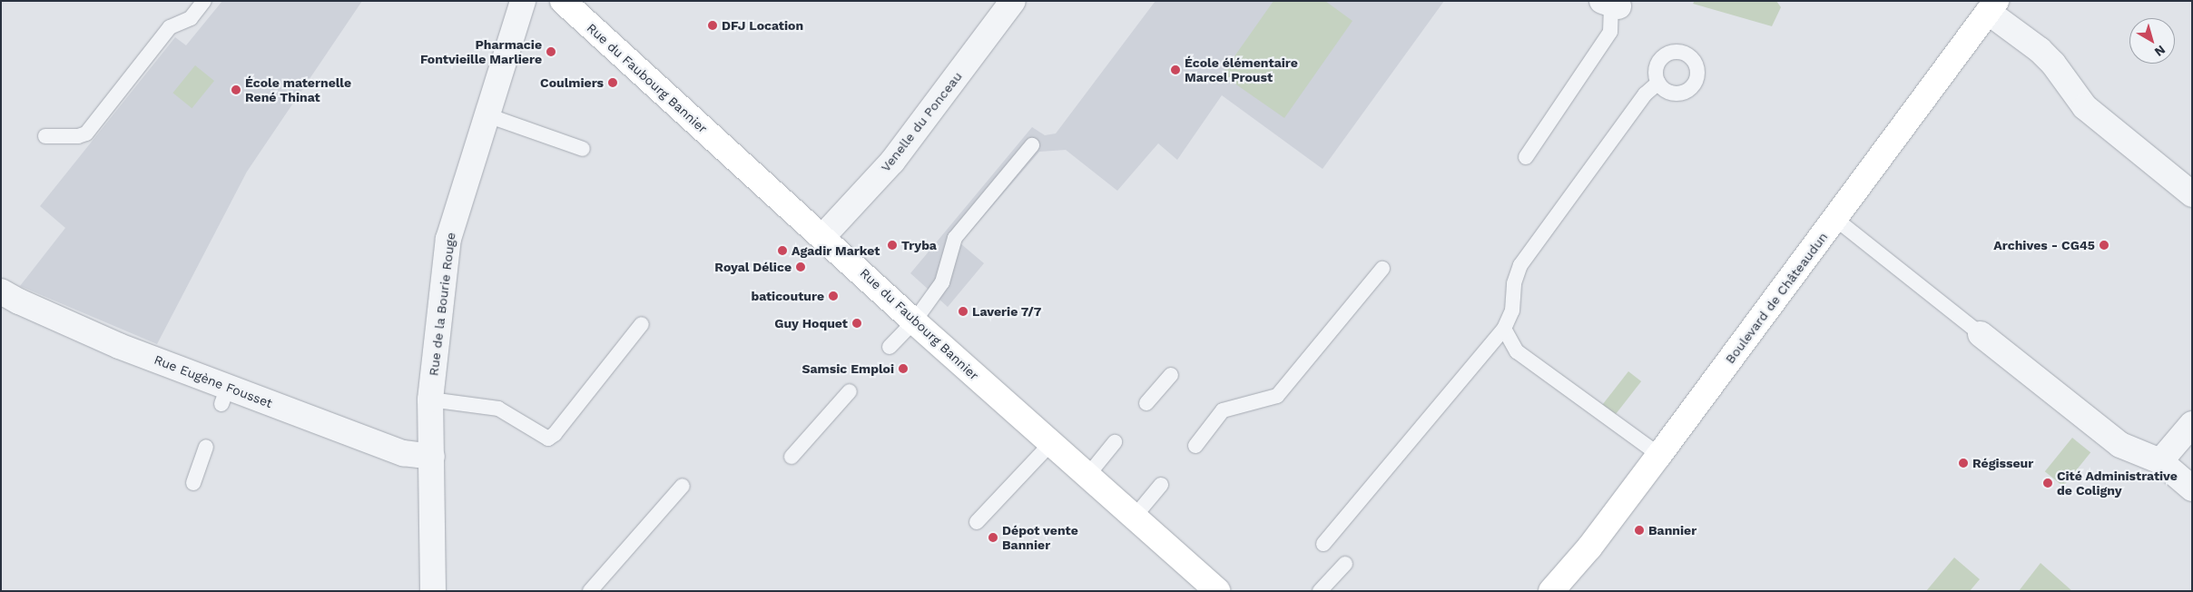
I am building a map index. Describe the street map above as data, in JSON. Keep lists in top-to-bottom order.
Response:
{
  "streets": {
    "main road": ["Rue du Faubourg Bannier", "Boulevard de Châteaudun"],
    "street": ["Venelle du Ponceau", "Rue de la Bourie Rouge", "Rue Eugène Fousset"]
  },
  "crossings": [
    ["Rue du Faubourg Bannier", "Venelle du Ponceau"],
    ["Rue de la Bourie Rouge", "Rue Eugène Fousset"]
  ],
  "places": [
    "DFJ Location",
    "Pharmacie Fontvieille Marliere",
    "École élémentaire Marcel Proust",
    "Coulmiers",
    "École maternelle René Thinat",
    "Tryba",
    "Archives - CG45",
    "Agadir Market",
    "Royal Délice",
    "baticouture",
    "Laverie 7/7",
    "Guy Hoquet",
    "Samsic Emploi",
    "Régisseur",
    "Cité Administrative de Coligny",
    "Bannier",
    "Dépot vente Bannier"
  ],
  "north": "bottom right"
}
